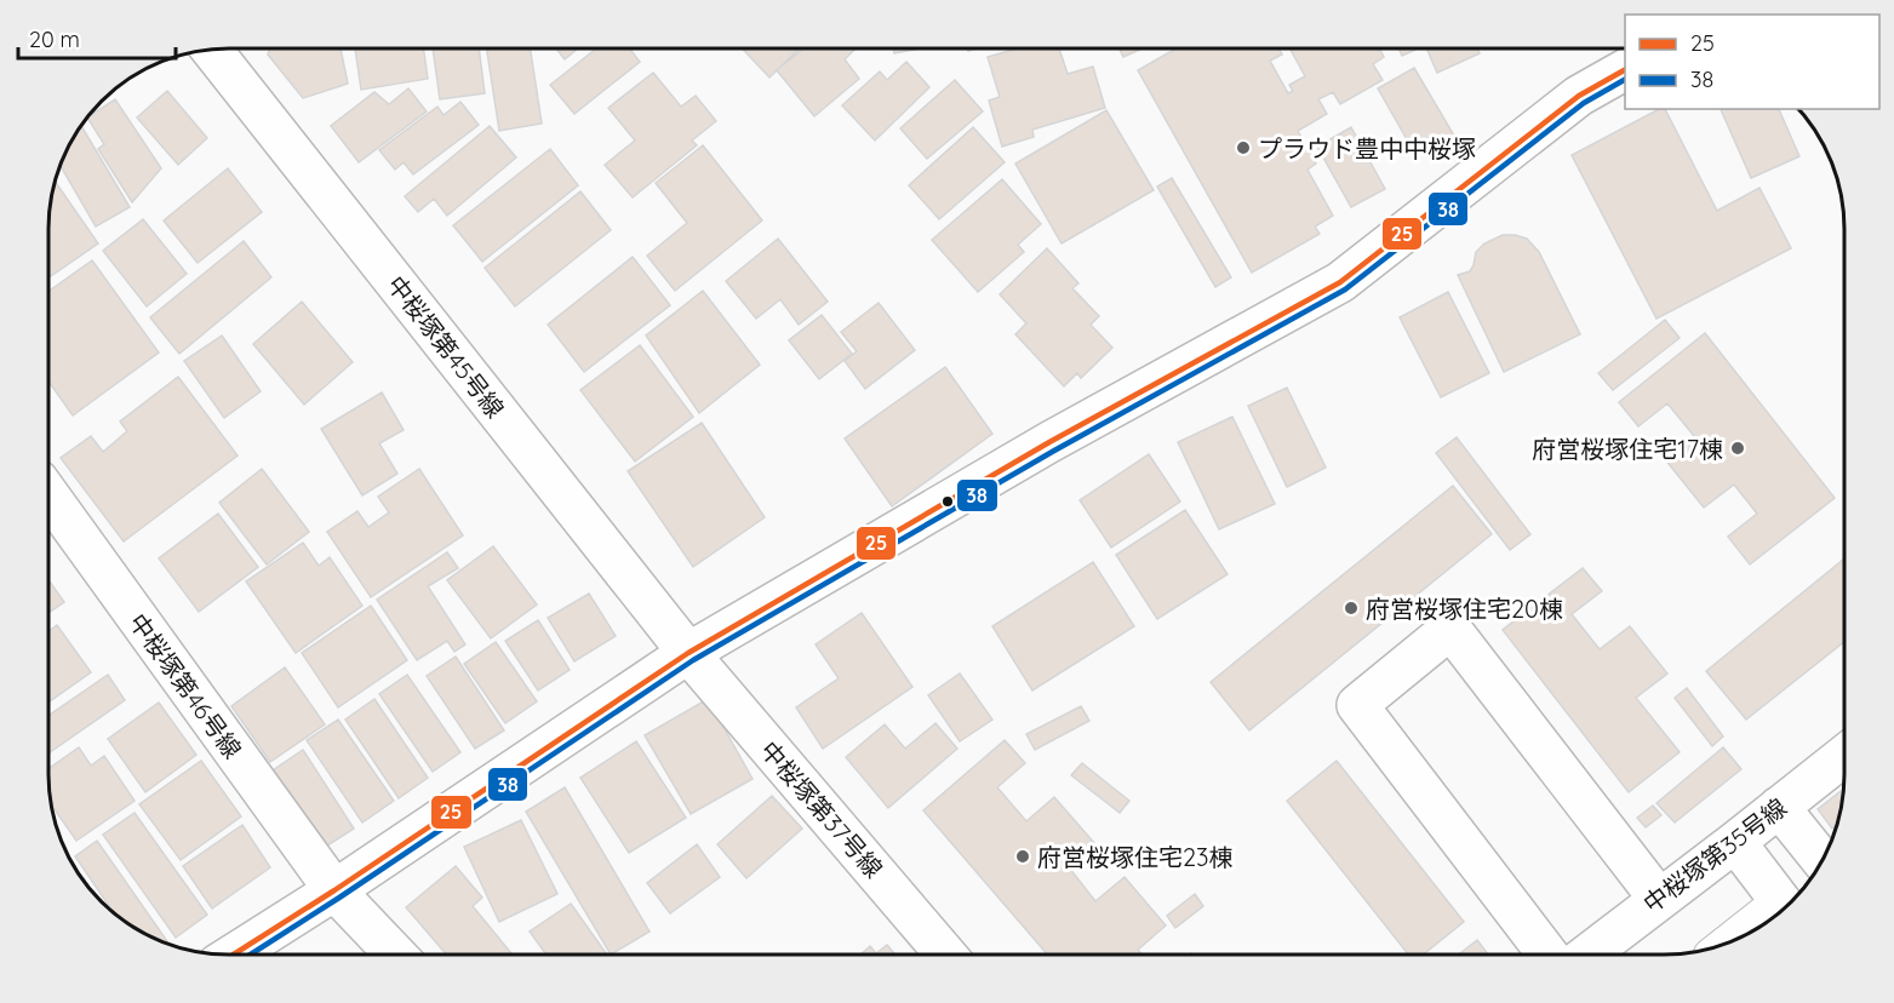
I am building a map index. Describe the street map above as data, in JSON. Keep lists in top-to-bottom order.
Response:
{
  "streets": {
    "street": [
      "中桜塚第45号線",
      "中桜塚第46号線",
      "中桜塚第37号線",
      "中桜塚第35号線"
    ]
  },
  "crossings": [
    ["中桜塚第45号線", "中桜塚第37号線"]
  ],
  "places": [
    "プラウド豊中中桜塚",
    "府営桜塚住宅17棟",
    "府営桜塚住宅20棟",
    "府営桜塚住宅23棟"
  ],
  "lines": ["transit line 25", "transit line 38"],
  "legend": ["25", "38"],
  "scale_bar": "20 m"
}
